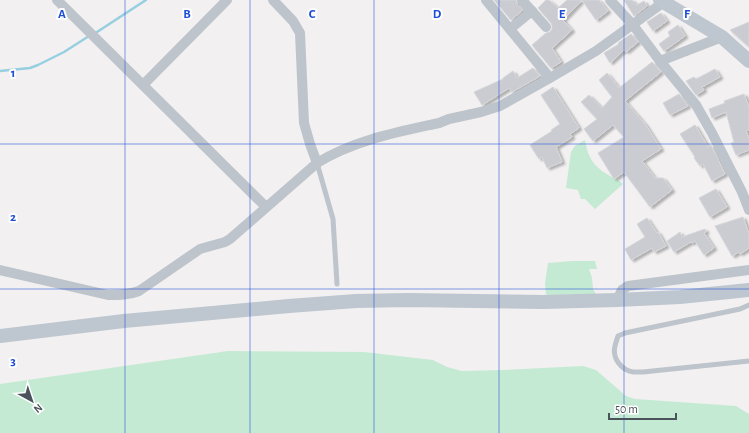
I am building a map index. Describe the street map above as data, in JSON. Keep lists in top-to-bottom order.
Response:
{
  "scale_bar": "50 m",
  "north": "bottom right",
  "grid": {
    "columns": [
      "A",
      "B",
      "C",
      "D",
      "E",
      "F"
    ],
    "rows": ["1", "2", "3"]
  }
}
